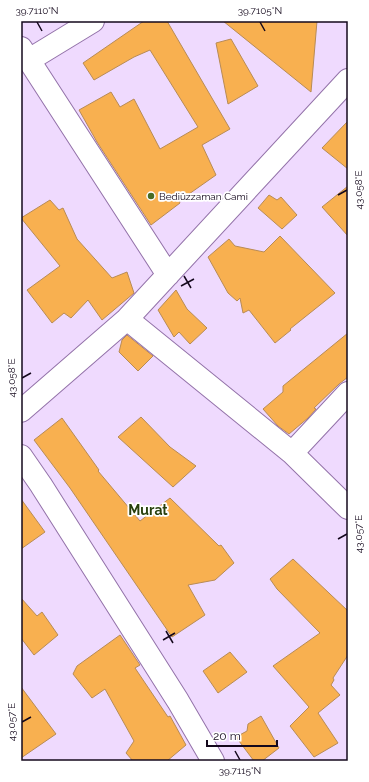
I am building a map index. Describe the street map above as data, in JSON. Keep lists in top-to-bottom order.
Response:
{
  "districts": ["Murat"],
  "places": ["Bediüzzaman Cami"],
  "scale_bar": "20 m",
  "coordinates": [
    "39.7110°N",
    "39.7105°N",
    "43.058°E",
    "43.057°E",
    "39.7115°N"
  ]
}
